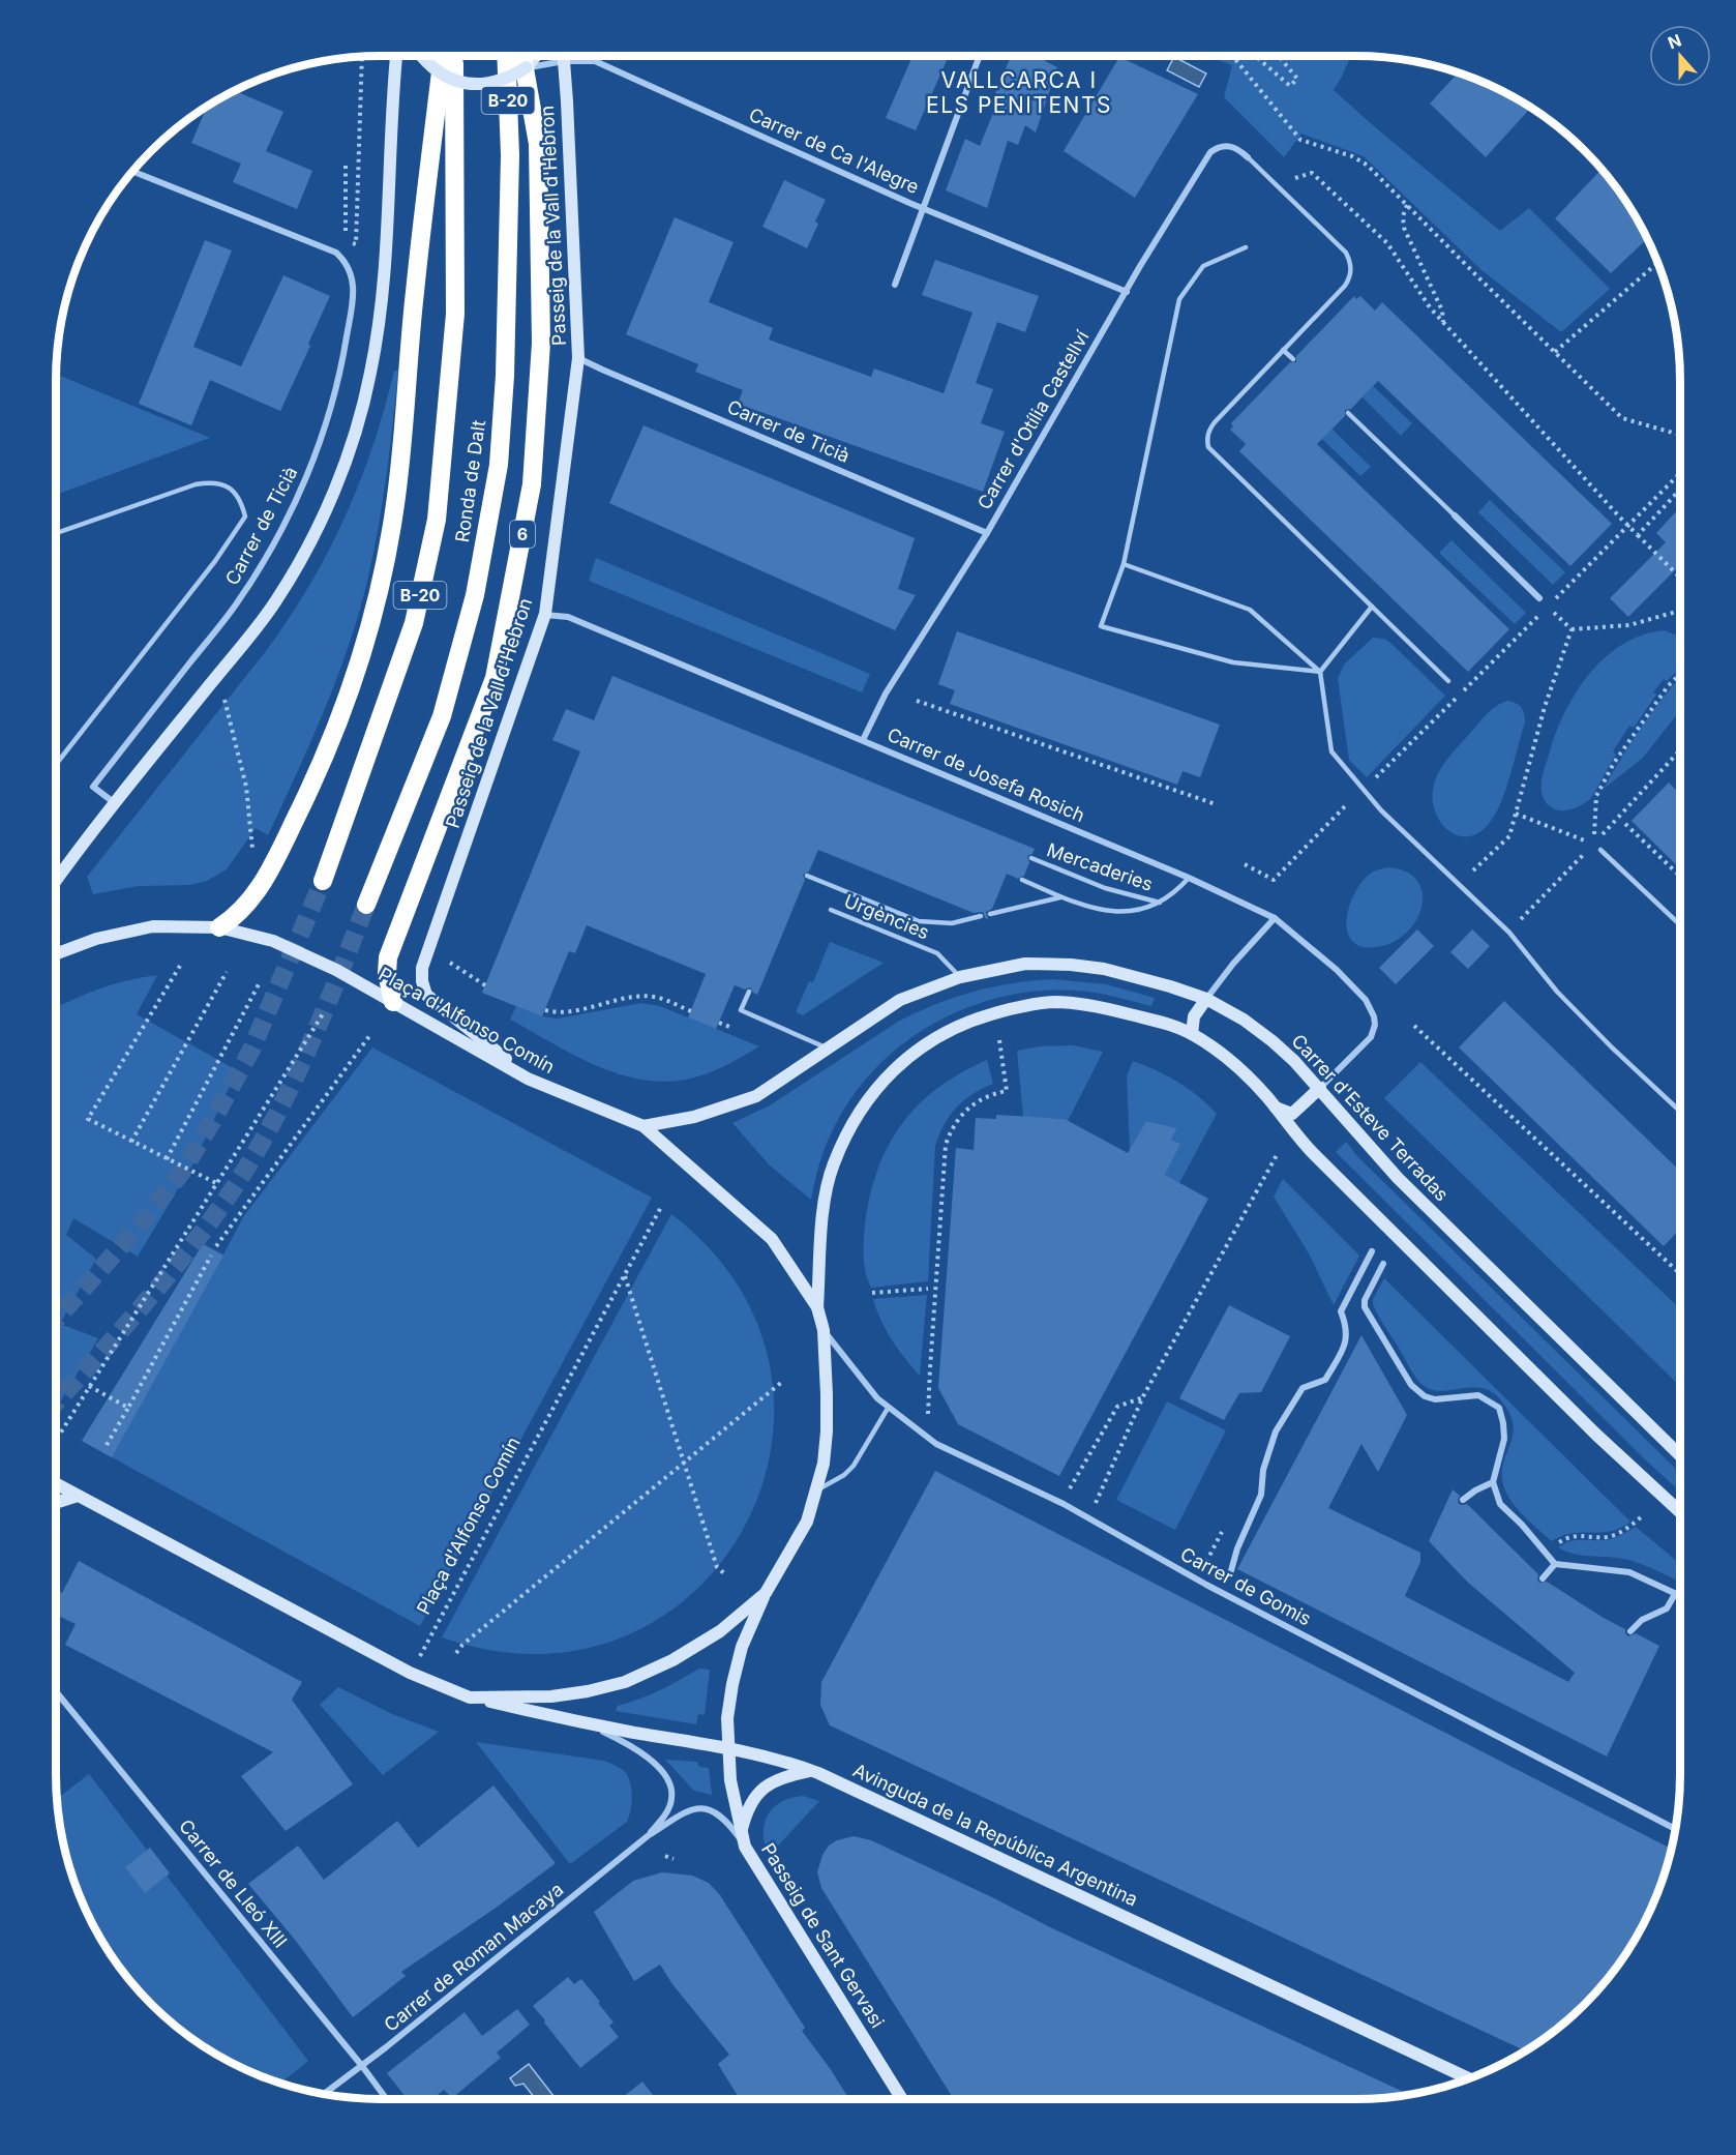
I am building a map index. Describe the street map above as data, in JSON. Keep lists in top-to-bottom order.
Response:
{
  "streets": {
    "highway": ["B-20", "Ronda de Dalt", "6"],
    "street": [
      "Carrer de Ca l'Alegre",
      "Passeig de la Vall d'Hebron",
      "Carrer d'Otília Castellví",
      "Carrer de Ticià",
      "Carrer de Josefa Rosich",
      "Plaça d'Alfonso Comín",
      "Carrer d'Esteve Terradas",
      "Carrer de Gomis",
      "Avinguda de la República Argentina",
      "Carrer de Lleó XIII",
      "Passeig de Sant Gervasi",
      "Carrer de Roman Macaya"
    ],
    "lane": ["Mercaderies", "Urgències"]
  },
  "crossings": [
    ["Carrer de Ca l'Alegre", "Passeig de la Vall d'Hebron"],
    ["Carrer de Ca l'Alegre", "Carrer d'Otília Castellví"],
    ["Passeig de la Vall d'Hebron", "Carrer de Ticià"],
    ["Passeig de la Vall d'Hebron", "Carrer de Josefa Rosich"],
    ["Passeig de la Vall d'Hebron", "Plaça d'Alfonso Comín"],
    ["Carrer d'Otília Castellví", "Carrer de Ticià"],
    ["Carrer d'Otília Castellví", "Carrer de Josefa Rosich"],
    ["6", "Plaça d'Alfonso Comín"],
    ["Carrer de Josefa Rosich", "Carrer d'Esteve Terradas"],
    ["Urgències", "Carrer d'Esteve Terradas"],
    ["Plaça d'Alfonso Comín", "Carrer d'Esteve Terradas"],
    ["Plaça d'Alfonso Comín", "Carrer de Gomis"],
    ["Plaça d'Alfonso Comín", "Avinguda de la República Argentina"],
    ["Plaça d'Alfonso Comín", "Passeig de Sant Gervasi"],
    ["Avinguda de la República Argentina", "Passeig de Sant Gervasi"],
    ["Avinguda de la República Argentina", "Carrer de Roman Macaya"],
    ["Carrer de Lleó XIII", "Carrer de Roman Macaya"],
    ["Passeig de Sant Gervasi", "Carrer de Roman Macaya"]
  ],
  "districts": ["VALLCARCA I ELS PENITENTS"],
  "north": "top"
}
